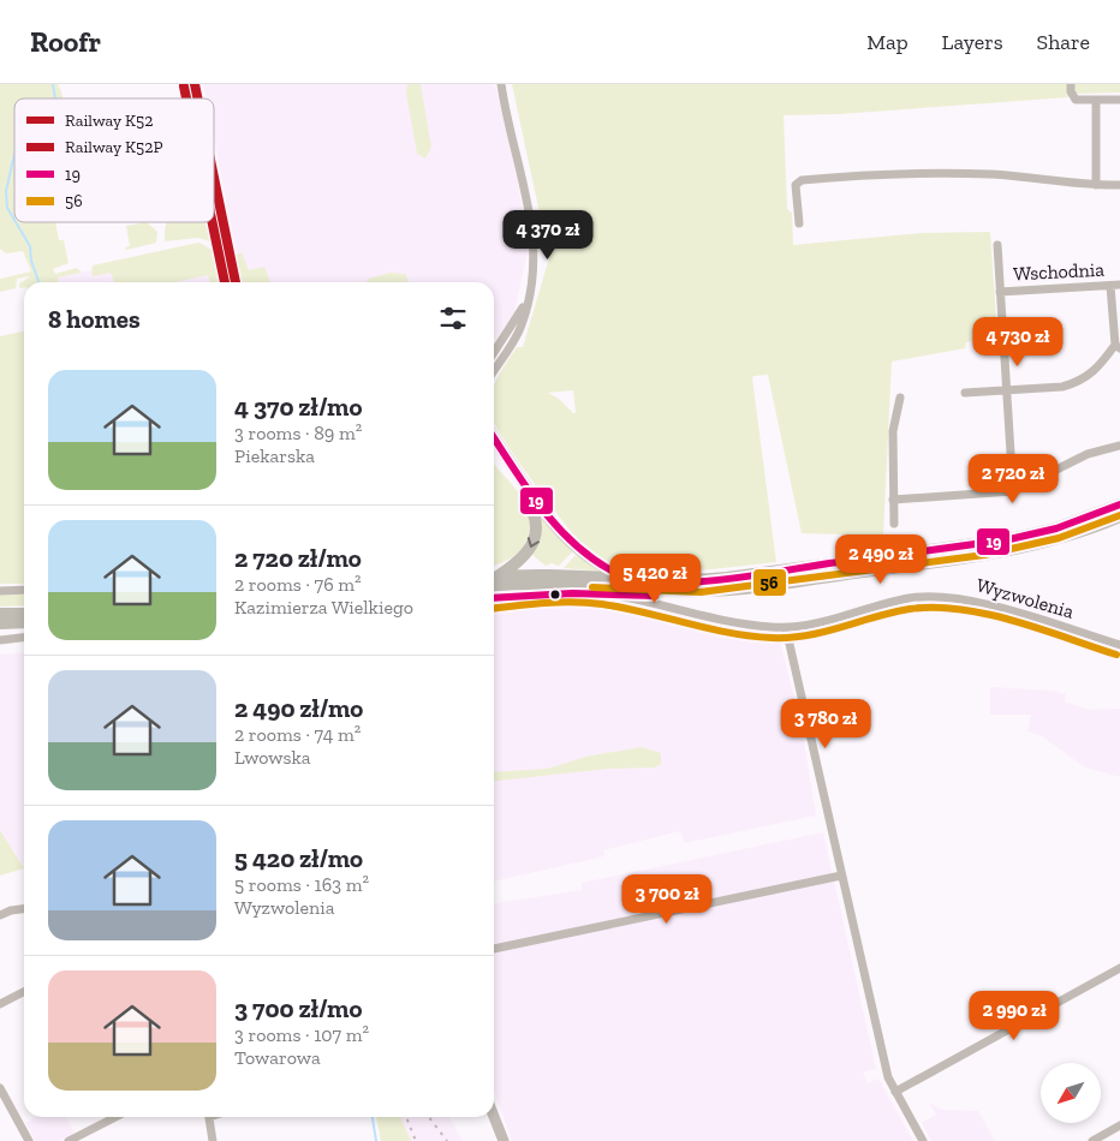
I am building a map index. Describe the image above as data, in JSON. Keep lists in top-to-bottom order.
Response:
{
  "streets": {
    "street": ["Wschodnia", "Wyzwolenia"]
  },
  "lines": [
    "rail line K52",
    "rail line K52P",
    "transit line 19",
    "transit line 56"
  ],
  "legend": [
    "Railway K52",
    "Railway K52P",
    "19",
    "56"
  ],
  "north": "bottom left",
  "page": {
    "header": "Roofr",
    "nav": ["Map", "Layers", "Share"],
    "price": [
      "4 370 zł",
      "4 730 zł",
      "2 720 zł",
      "2 490 zł",
      "5 420 zł",
      "3 780 zł",
      "3 700 zł",
      "2 990 zł"
    ],
    "heading": "8 homes",
    "list": [
      {
        "name": "4 370 zł/mo",
        "note": "3 rooms · 89 m² · Piekarska"
      },
      {
        "name": "2 720 zł/mo",
        "note": "2 rooms · 76 m² · Kazimierza Wielkiego"
      },
      {
        "name": "2 490 zł/mo",
        "note": "2 rooms · 74 m² · Lwowska"
      },
      {
        "name": "5 420 zł/mo",
        "note": "5 rooms · 163 m² · Wyzwolenia"
      },
      {
        "name": "3 700 zł/mo",
        "note": "3 rooms · 107 m² · Towarowa"
      }
    ]
  }
}
